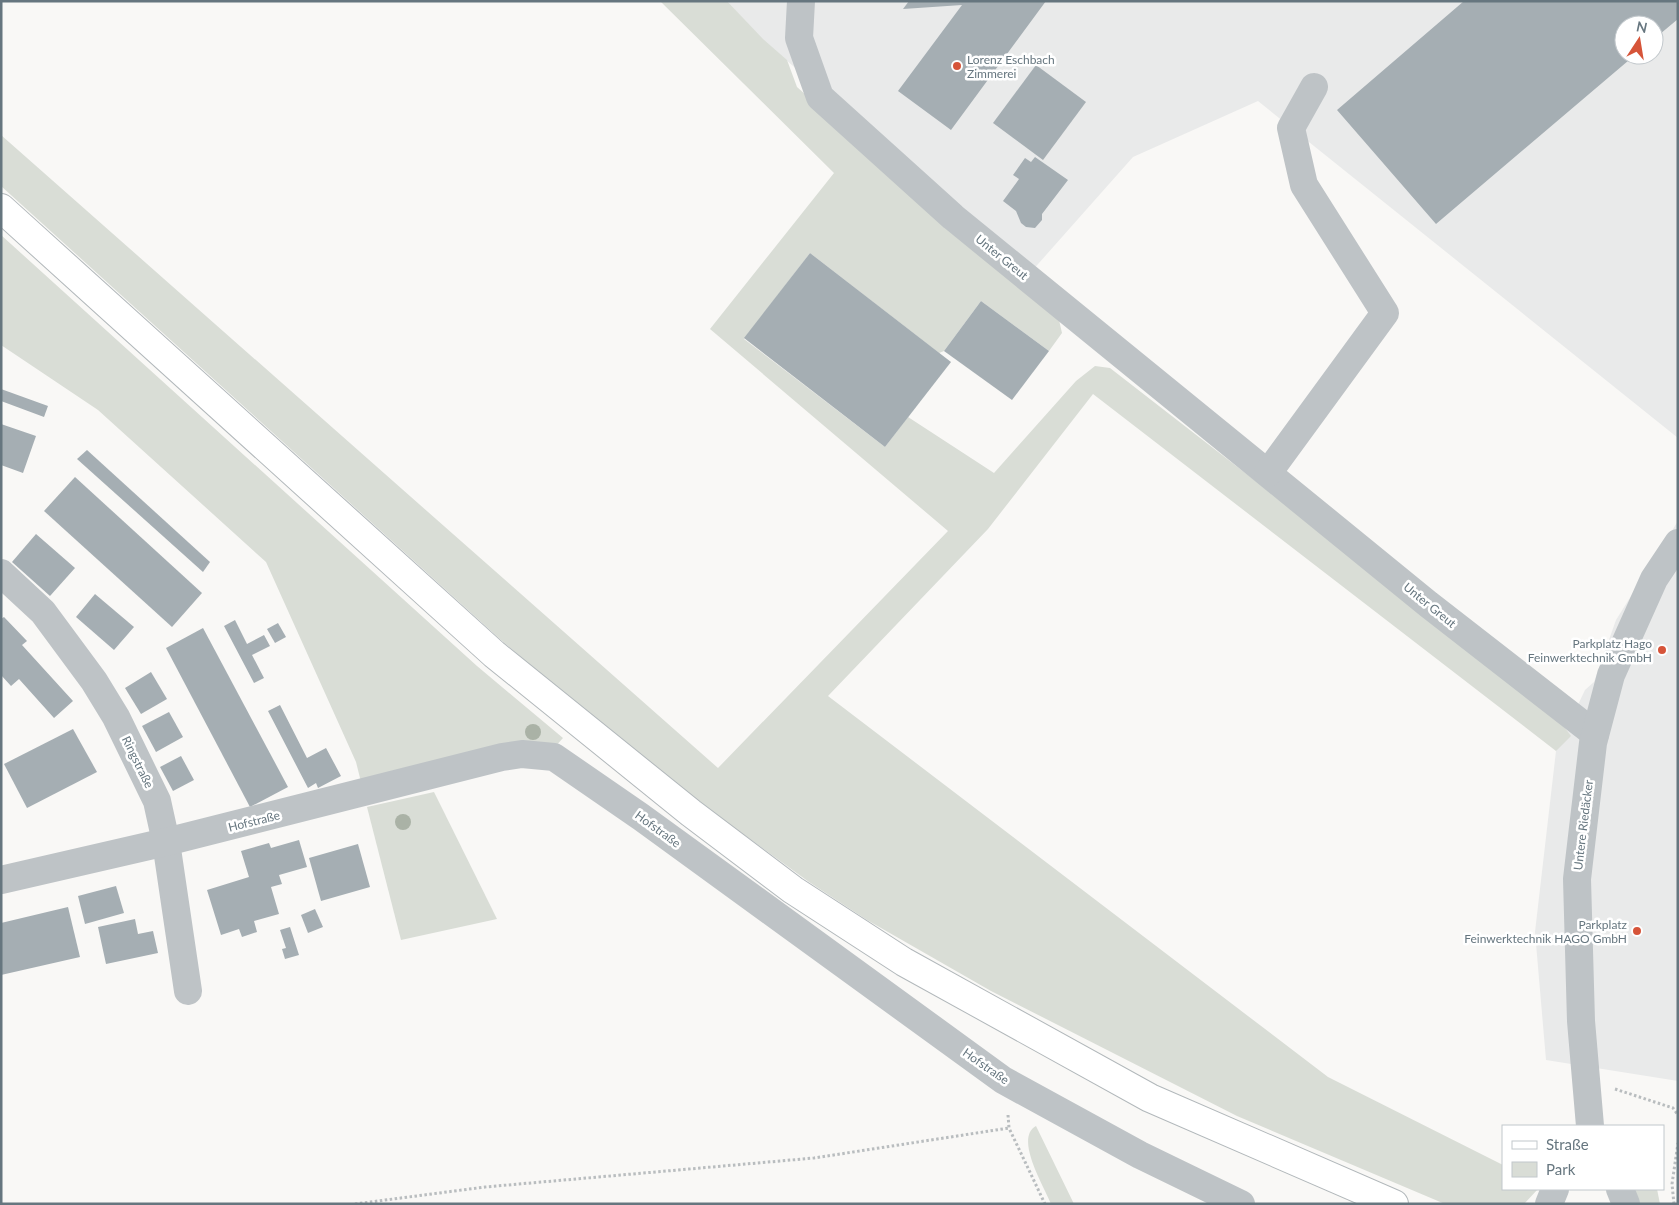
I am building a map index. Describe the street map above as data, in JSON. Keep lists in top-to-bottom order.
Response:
{
  "streets": {
    "street": [
      "Unter Greut",
      "Ringstraße",
      "Hofstraße",
      "Untere Riedäcker"
    ]
  },
  "crossings": [
    ["Unter Greut", "Untere Riedäcker"],
    ["Ringstraße", "Hofstraße"]
  ],
  "places": ["Lorenz Eschbach Zimmerei", "Parkplatz Hago Feinwerktechnik GmbH", "Parkplatz Feinwerktechnik HAGO GmbH"],
  "legend": ["Straße", "Park"],
  "north": "top"
}
